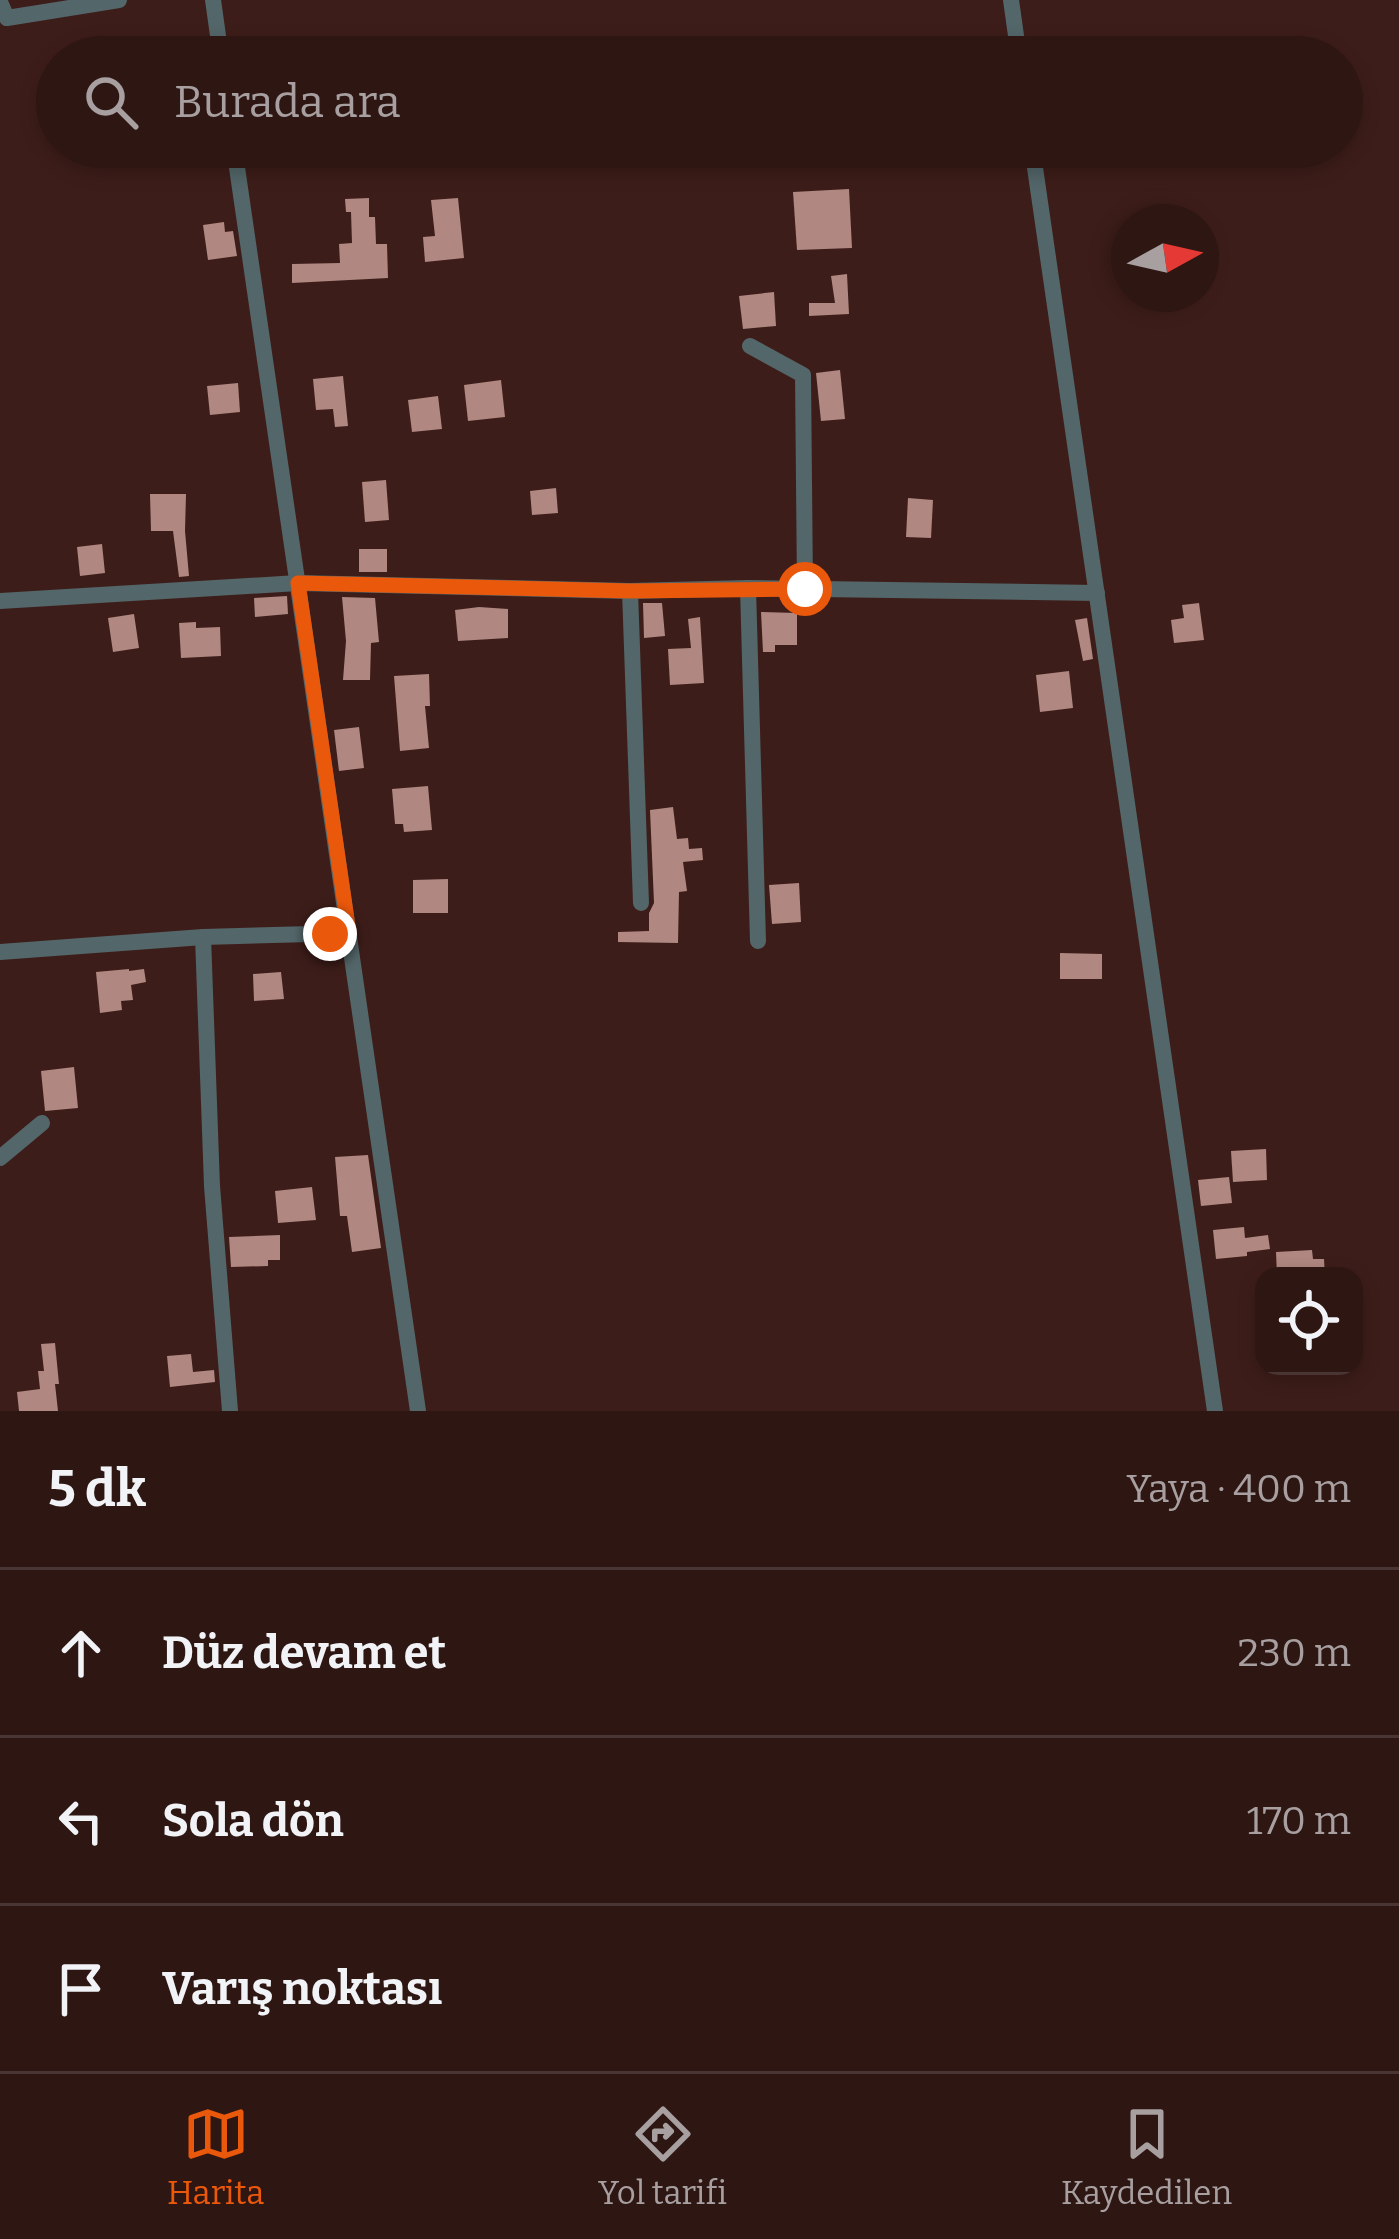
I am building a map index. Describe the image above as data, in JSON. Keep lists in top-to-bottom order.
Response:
{
  "north": "right",
  "page": {
    "search": "Burada ara",
    "heading": ["5 dk", "Yaya · 400 m"],
    "list": [
      ["Düz devam et", "230 m"],
      ["Sola dön", "170 m"],
      "Varış noktası"
    ],
    "nav": ["Harita", "Yol tarifi", "Kaydedilen"]
  }
}
